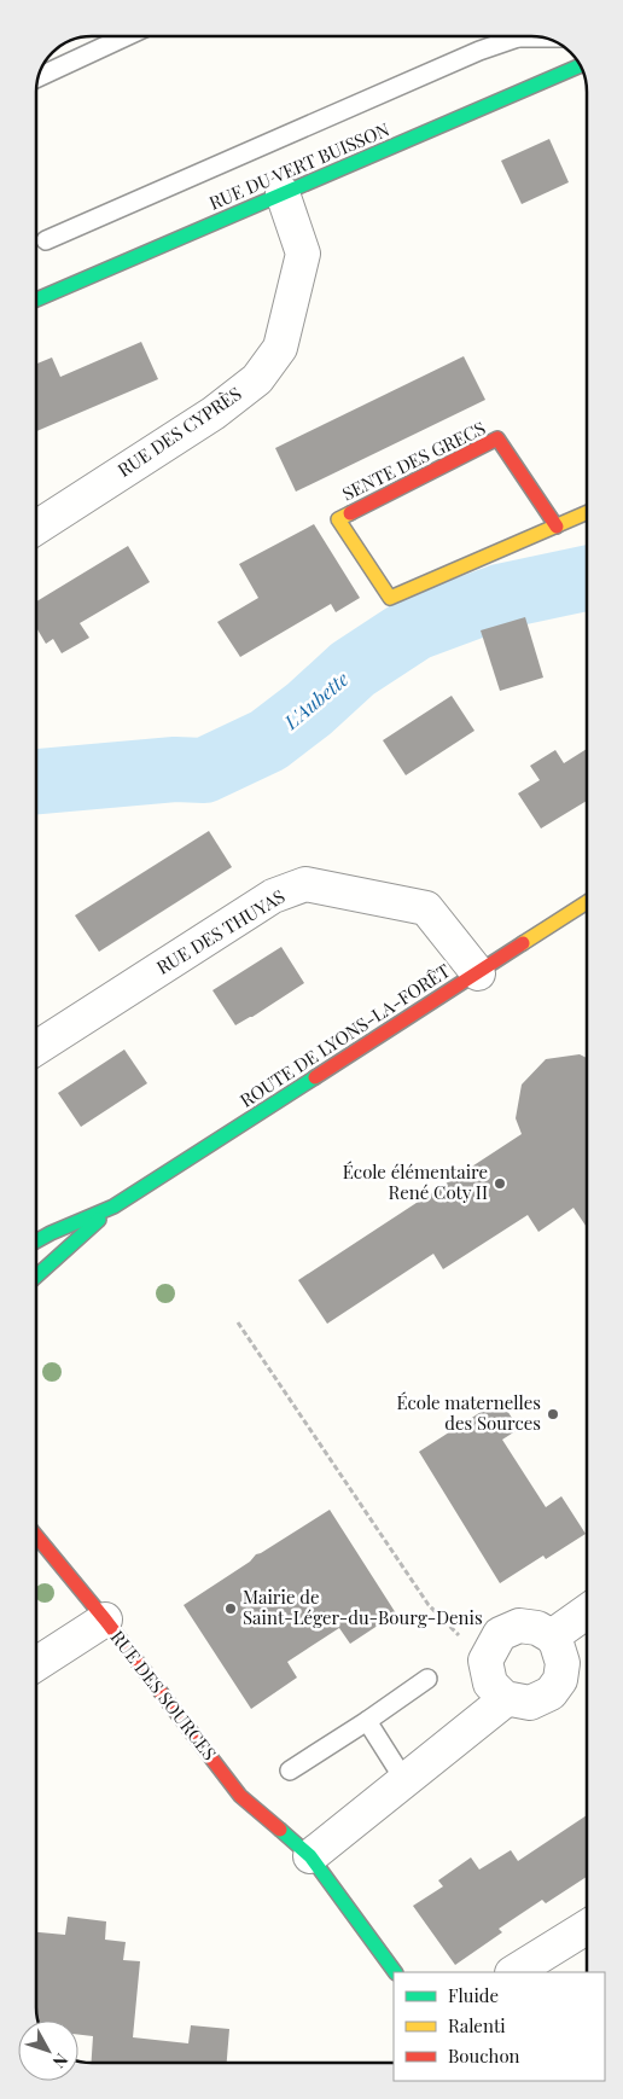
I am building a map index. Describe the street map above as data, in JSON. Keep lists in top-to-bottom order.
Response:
{
  "streets": {
    "street": [
      "RUE DU VERT BUISSON",
      "RUE DES CYPRÈS",
      "SENTE DES GRECS",
      "RUE DES THUYAS",
      "ROUTE DE LYONS-LA-FORÊT",
      "RUE DES SOURCES"
    ]
  },
  "crossings": [
    ["RUE DU VERT BUISSON", "RUE DES CYPRÈS"],
    ["RUE DES THUYAS", "ROUTE DE LYONS-LA-FORÊT"]
  ],
  "water": ["L'Aubette"],
  "places": ["École élémentaire René Coty II", "École maternelles des Sources", "Mairie de Saint-Léger-du-Bourg-Denis"],
  "legend": ["Fluide", "Ralenti", "Bouchon"],
  "north": "bottom right"
}
